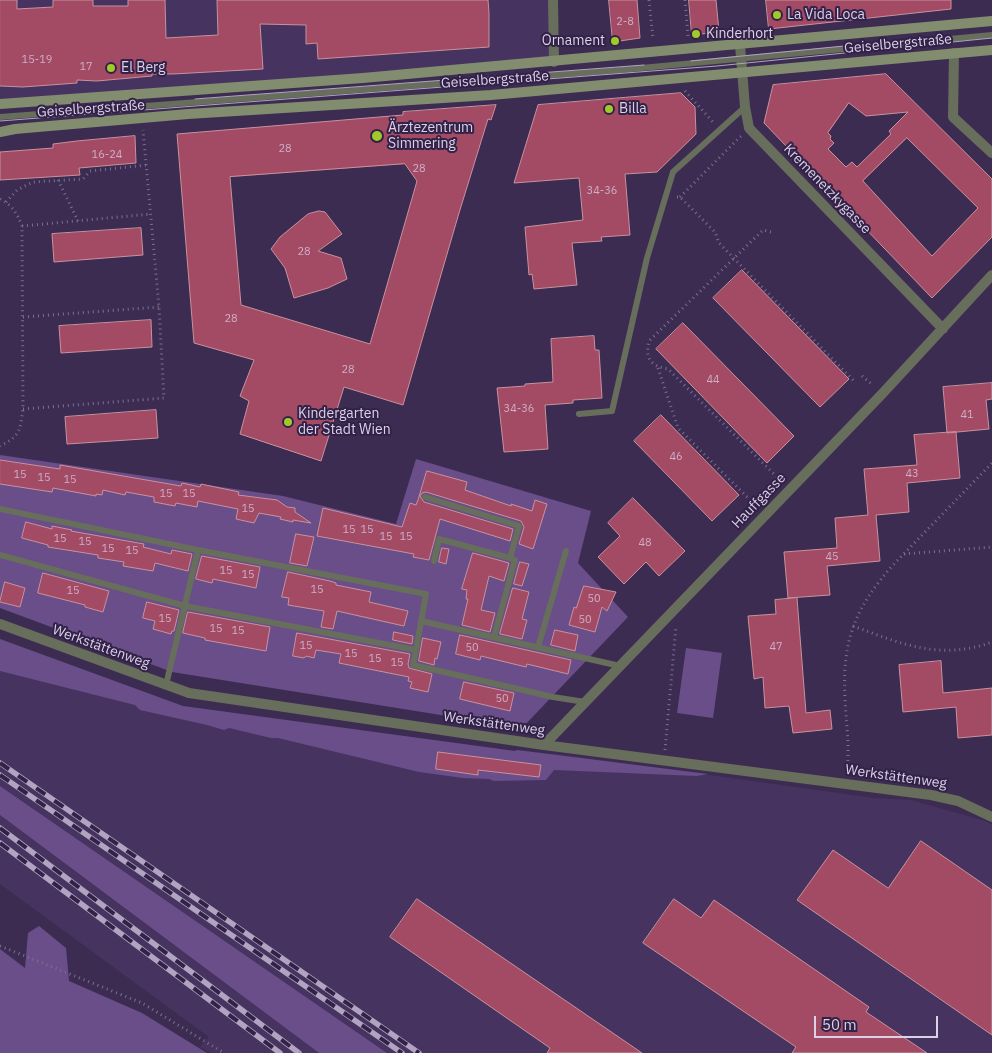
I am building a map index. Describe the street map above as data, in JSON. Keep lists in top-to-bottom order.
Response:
{
  "streets": {
    "main road": ["Geiselbergstraße"],
    "street": ["Kremenetzkygasse", "Hauffgasse", "Werkstättenweg"]
  },
  "crossings": [
    ["Kremenetzkygasse", "Hauffgasse"],
    ["Hauffgasse", "Werkstättenweg"]
  ],
  "places": [
    "La Vida Loca",
    "Kinderhort",
    "Ornament",
    "El Berg",
    "Billa",
    "Ärztezentrum Simmering",
    "Kindergarten der Stadt Wien"
  ],
  "house_numbers": [
    "2-8",
    "15-19",
    "17",
    "28",
    "16-24",
    "28",
    "34-36",
    "28",
    "28",
    "28",
    "44",
    "34-36",
    "41",
    "46",
    "43",
    "15",
    "15",
    "15",
    "15",
    "15",
    "15",
    "15",
    "15",
    "15",
    "15",
    "15",
    "15",
    "48",
    "15",
    "15",
    "45",
    "15",
    "15",
    "15",
    "15",
    "50",
    "15",
    "50",
    "15",
    "15",
    "15",
    "47",
    "50",
    "15",
    "15",
    "15",
    "50"
  ],
  "scale_bar": "50 m"
}
